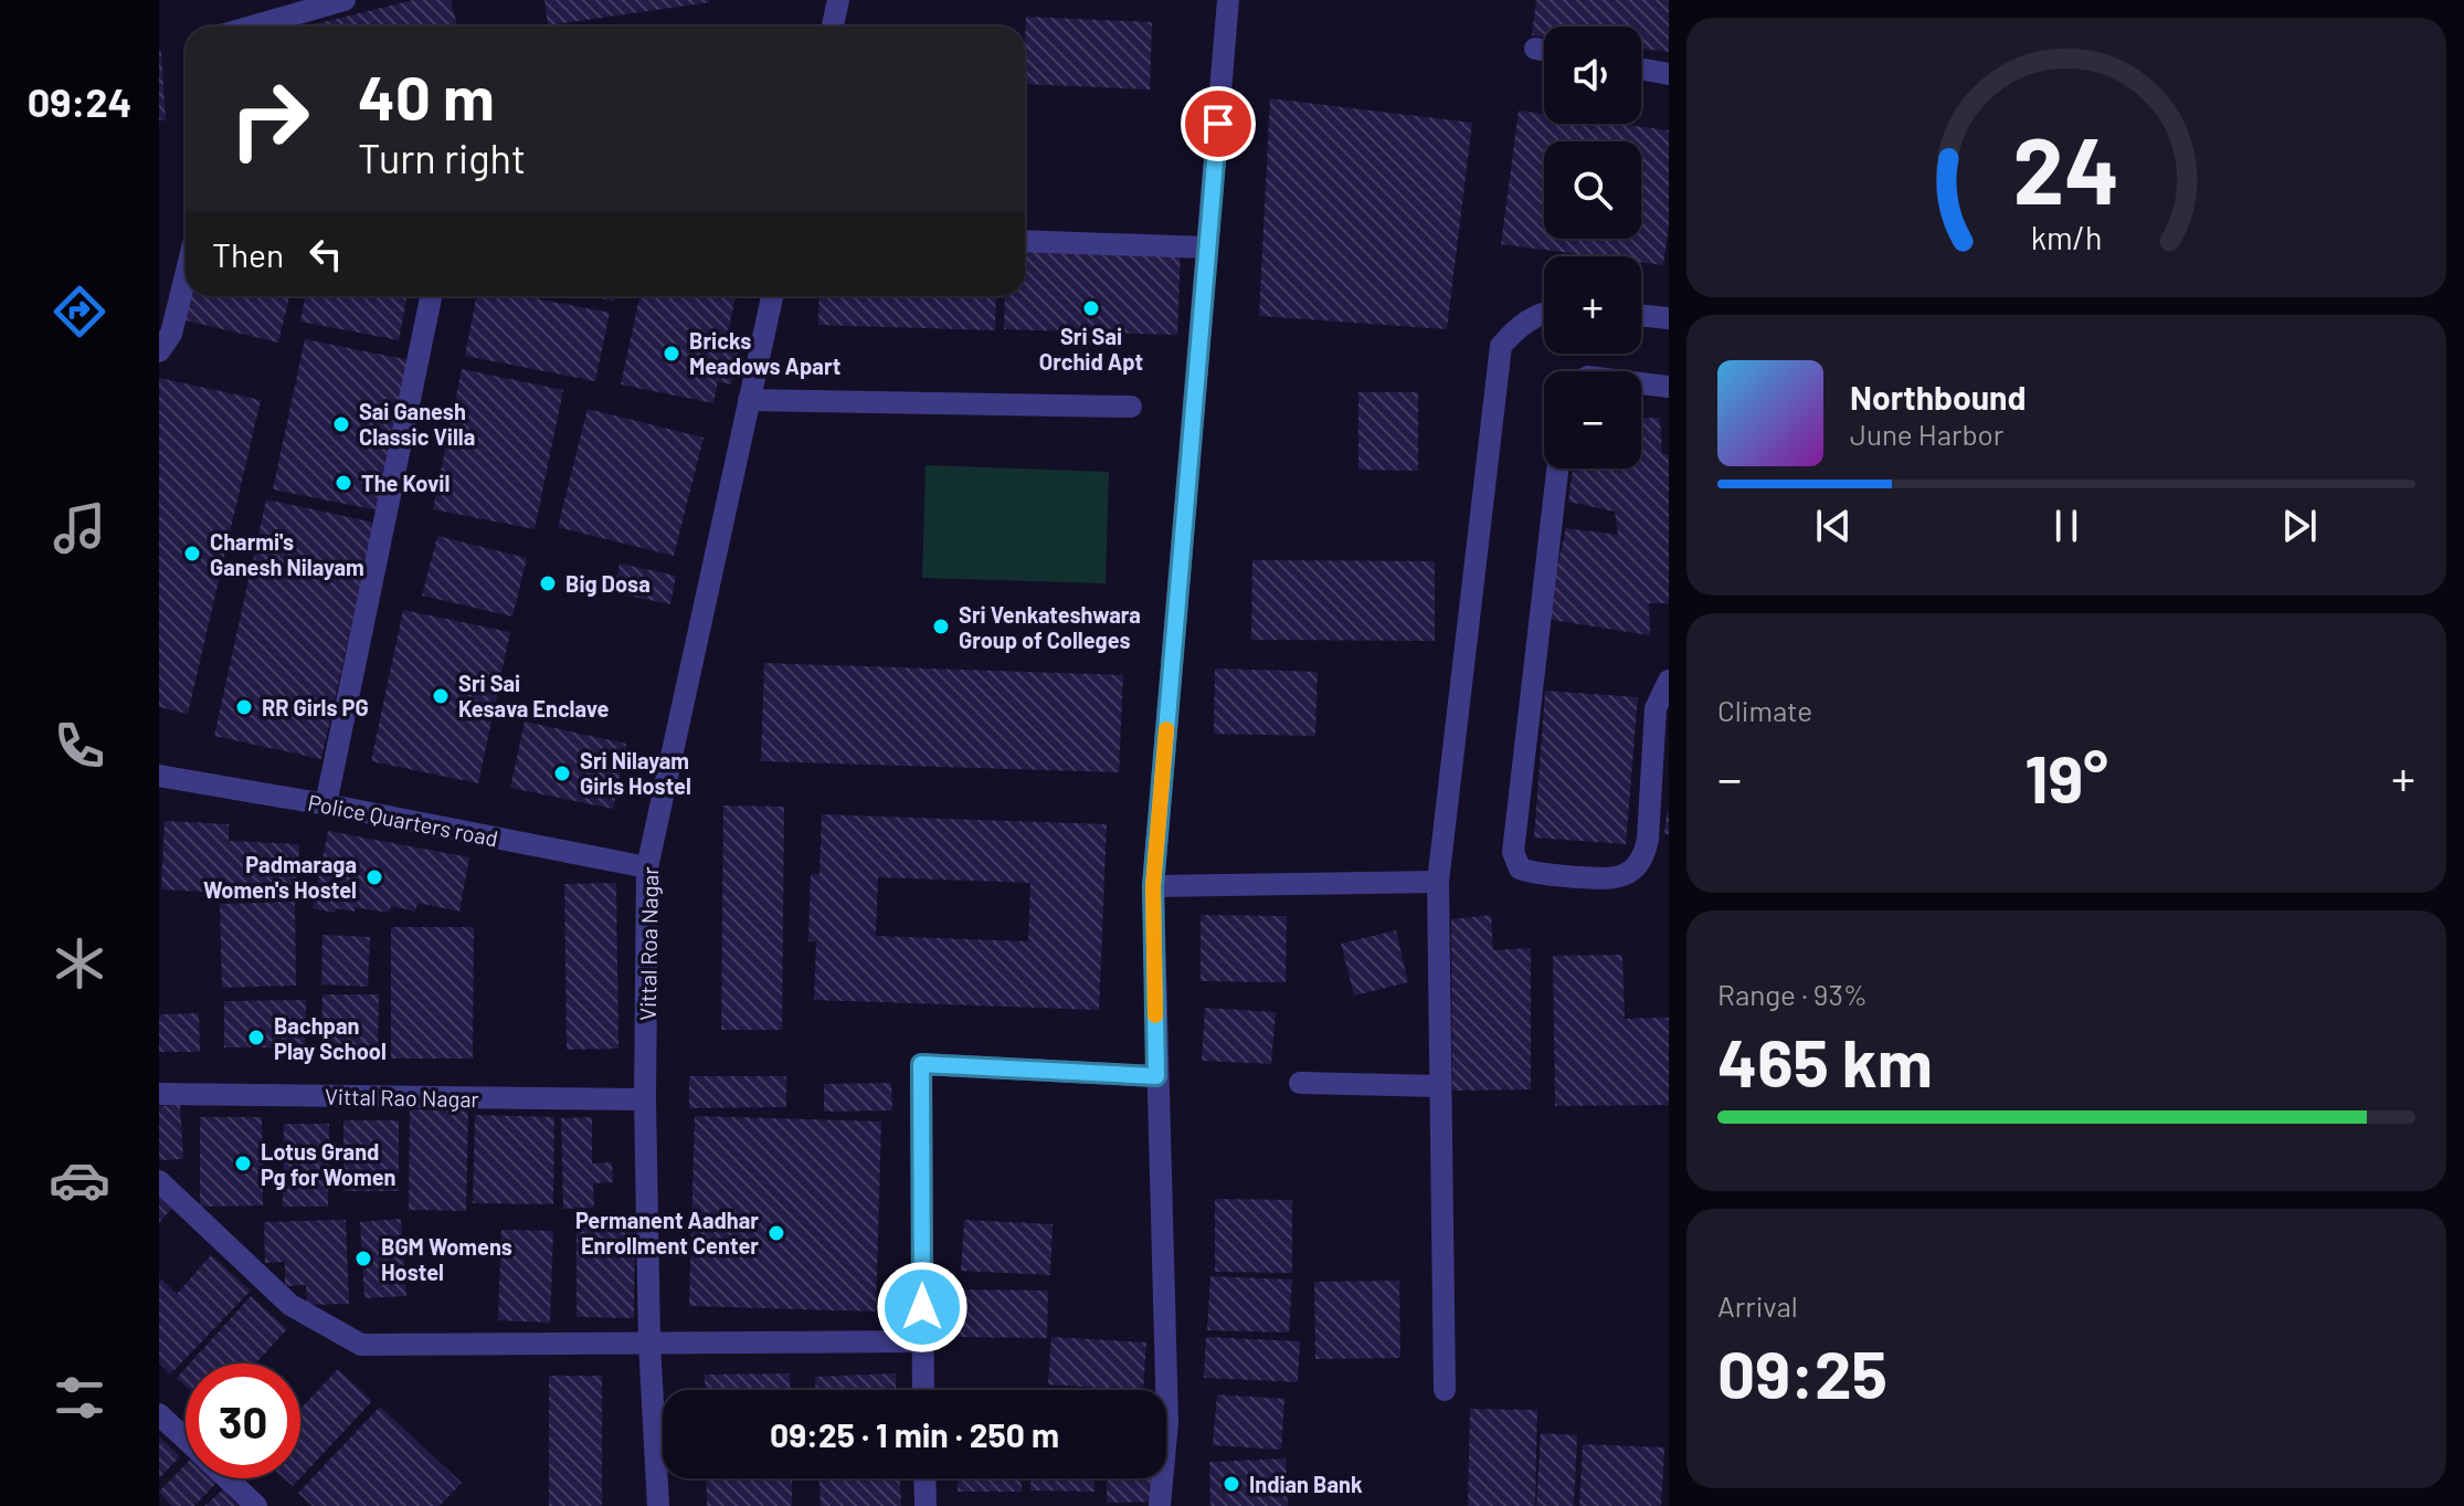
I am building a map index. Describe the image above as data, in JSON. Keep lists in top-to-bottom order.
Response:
{
  "streets": {
    "street": ["Police Quarters road", "Vittal Roa Nagar", "Vittal Rao Nagar"]
  },
  "crossings": [
    ["Police Quarters road", "Vittal Roa Nagar"],
    ["Vittal Roa Nagar", "Vittal Rao Nagar"]
  ],
  "places": [
    "Sri Sai Orchid Apt",
    "Bricks Meadows Apart",
    "Sai Ganesh Classic Villa",
    "The Kovil",
    "Charmi's Ganesh Nilayam",
    "Big Dosa",
    "Sri Venkateshwara Group of Colleges",
    "Sri Sai Kesava Enclave",
    "RR Girls PG",
    "Sri Nilayam Girls Hostel",
    "Padmaraga Women's Hostel",
    "Bachpan Play School",
    "Lotus Grand Pg for Women",
    "Permanent Aadhar Enrollment Center",
    "BGM Womens Hostel",
    "Indian Bank"
  ],
  "page": {
    "tabs": "09:24",
    "map_buttons": ["+", "−"],
    "turn": ["40 m", "Turn right"],
    "then": "Then",
    "song": ["Northbound", "June Harbor"],
    "tile": [
      "Climate",
      ["Range · 93%", "465 km"],
      ["Arrival", "09:25"]
    ],
    "heat": ["−", "19°", "+"],
    "limit": "30",
    "trip": "09:25 · 1 min · 250 m",
    "gauge": ["24", "km/h"]
  }
}
